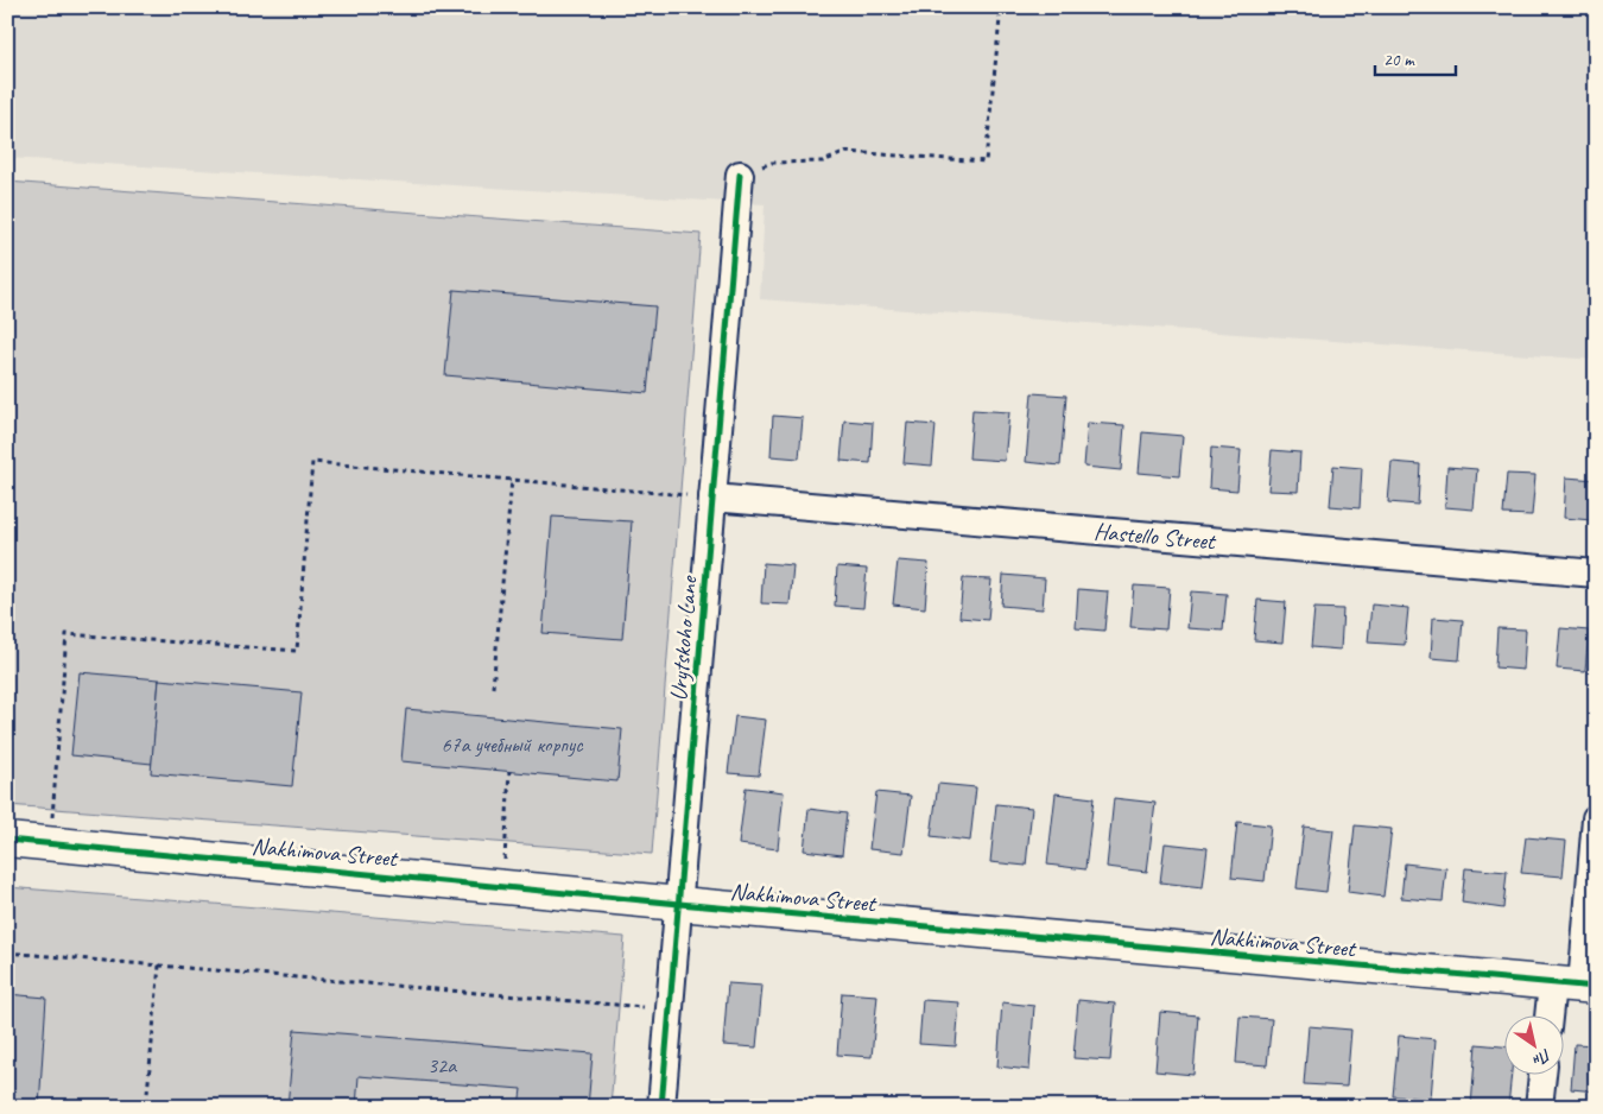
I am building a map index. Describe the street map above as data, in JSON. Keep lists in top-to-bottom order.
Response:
{
  "streets": {
    "street": ["Hastello Street", "Urytskoho Lane", "Nakhimova Street"]
  },
  "crossings": [
    ["Hastello Street", "Urytskoho Lane"],
    ["Urytskoho Lane", "Nakhimova Street"]
  ],
  "house_numbers": ["67а учебный корпус", "32а"],
  "scale_bar": "20 m",
  "north": "bottom right"
}
